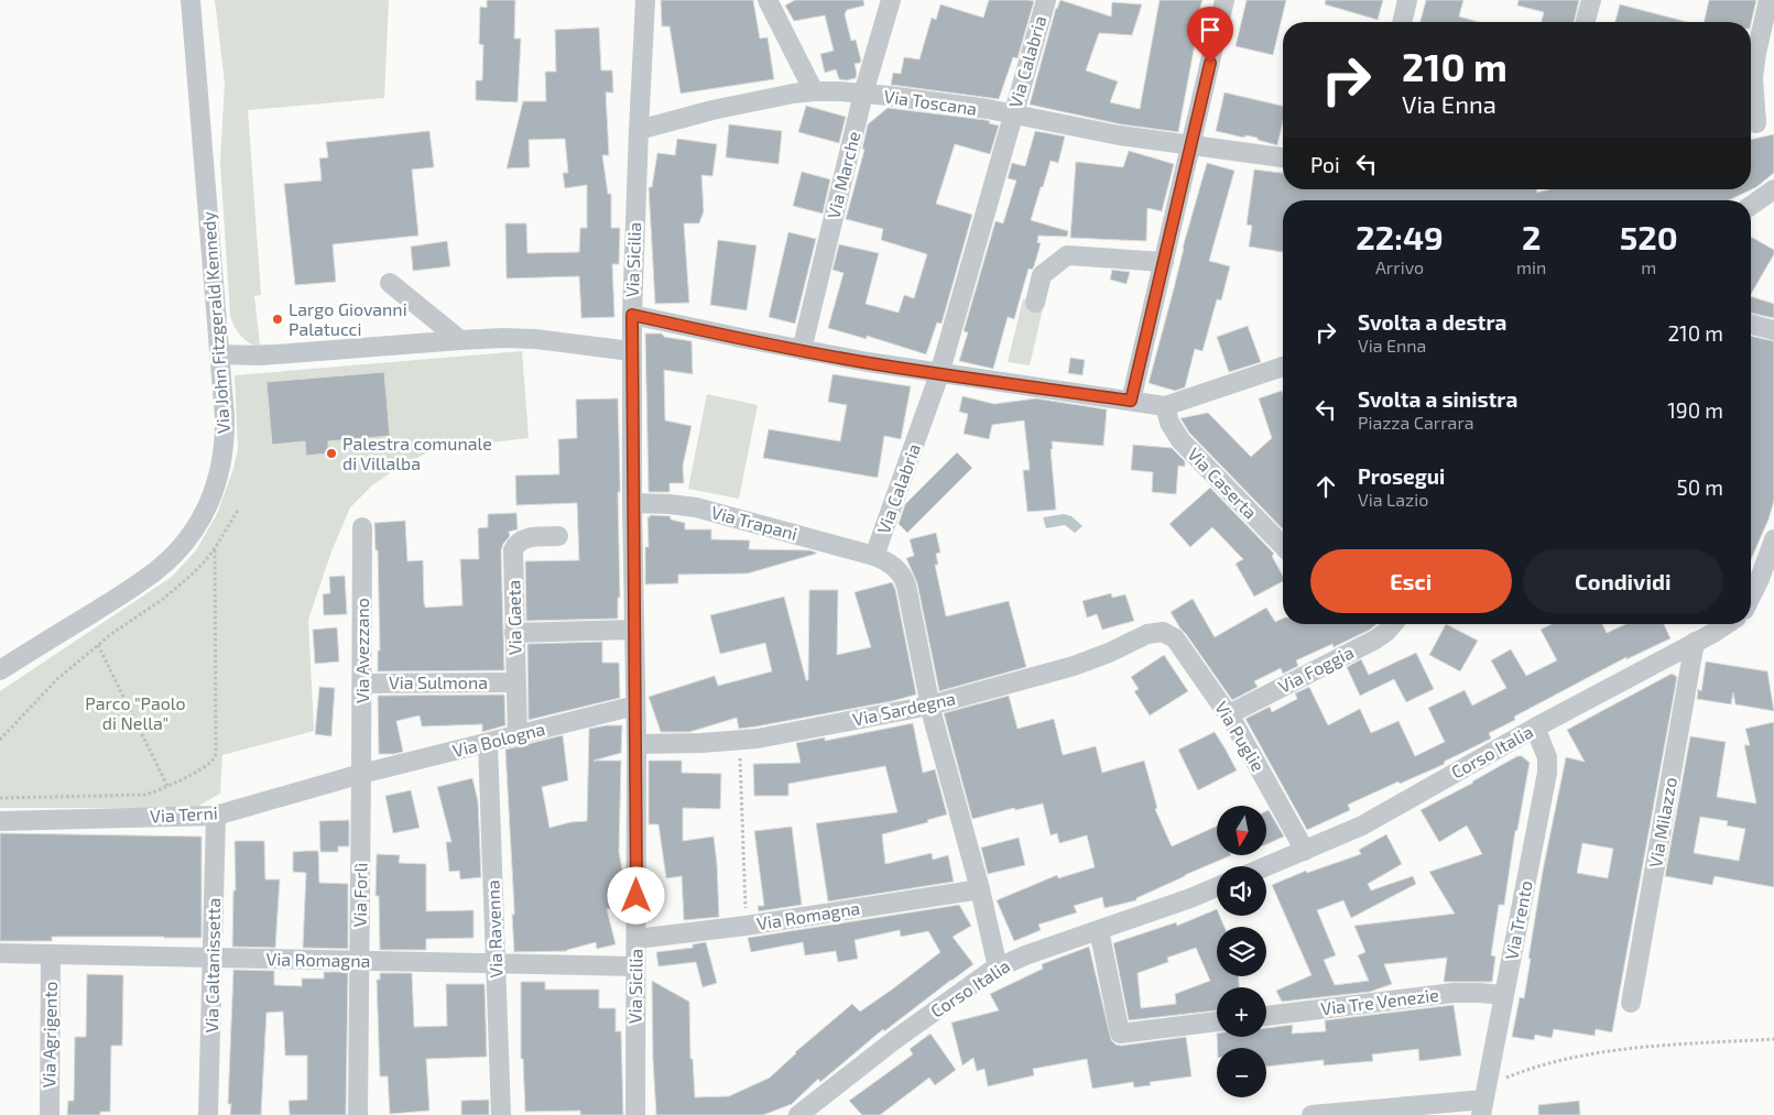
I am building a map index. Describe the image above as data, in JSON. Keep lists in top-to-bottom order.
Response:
{
  "streets": {
    "street": [
      "Via Calabria",
      "Via Toscana",
      "Via Marche",
      "Via Sicilia",
      "Via John Fitzgerald Kennedy",
      "Via Caserta",
      "Via Trapani",
      "Via Gaeta",
      "Via Avezzano",
      "Via Foggia",
      "Via Sulmona",
      "Via Sardegna",
      "Via Puglie",
      "Via Bologna",
      "Corso Italia",
      "Via Terni",
      "Via Milazzo",
      "Via Forlì",
      "Via Romagna",
      "Via Trento",
      "Via Ravenna",
      "Via Caltanissetta",
      "Via Tre Venezie",
      "Via Agrigento"
    ]
  },
  "crossings": [
    ["Via Calabria", "Via Toscana"],
    ["Via Calabria", "Via Trapani"],
    ["Via Calabria", "Via Sardegna"],
    ["Via Calabria", "Corso Italia"],
    ["Via Calabria", "Via Romagna"],
    ["Via Toscana", "Via Marche"],
    ["Via Toscana", "Via Sicilia"],
    ["Via Sicilia", "Via Trapani"],
    ["Via Sicilia", "Via Sardegna"],
    ["Via Sicilia", "Via Bologna"],
    ["Via Sicilia", "Via Romagna"],
    ["Via Gaeta", "Via Sulmona"],
    ["Via Gaeta", "Via Bologna"],
    ["Via Avezzano", "Via Sulmona"],
    ["Via Avezzano", "Via Bologna"],
    ["Via Avezzano", "Via Terni"],
    ["Via Avezzano", "Via Forlì"],
    ["Via Foggia", "Via Puglie"],
    ["Via Sardegna", "Via Puglie"],
    ["Via Puglie", "Corso Italia"],
    ["Via Bologna", "Via Terni"],
    ["Via Bologna", "Via Forlì"],
    ["Via Bologna", "Via Ravenna"],
    ["Corso Italia", "Via Milazzo"],
    ["Corso Italia", "Via Trento"],
    ["Via Terni", "Via Forlì"],
    ["Via Terni", "Via Caltanissetta"],
    ["Via Forlì", "Via Romagna"],
    ["Via Romagna", "Via Ravenna"],
    ["Via Romagna", "Via Caltanissetta"],
    ["Via Romagna", "Via Agrigento"],
    ["Via Trento", "Via Tre Venezie"]
  ],
  "parks": ["Parco \"Paolo di Nella\""],
  "places": ["Largo Giovanni Palatucci", "Palestra comunale di Villalba"],
  "north": "bottom",
  "page": {
    "turn": ["210 m", "Via Enna"],
    "then": "Poi",
    "eta": [
      "22:49",
      "Arrivo",
      "2",
      "min",
      "520",
      "m"
    ],
    "list": [
      {
        "name": "Svolta a destra",
        "note": "Via Enna",
        "value": "210 m"
      },
      {
        "name": "Svolta a sinistra",
        "note": "Piazza Carrara",
        "value": "190 m"
      },
      {
        "name": "Prosegui",
        "note": "Via Lazio",
        "value": "50 m"
      }
    ],
    "buttons": ["Esci", "Condividi"],
    "map_buttons": ["+", "−"]
  }
}
